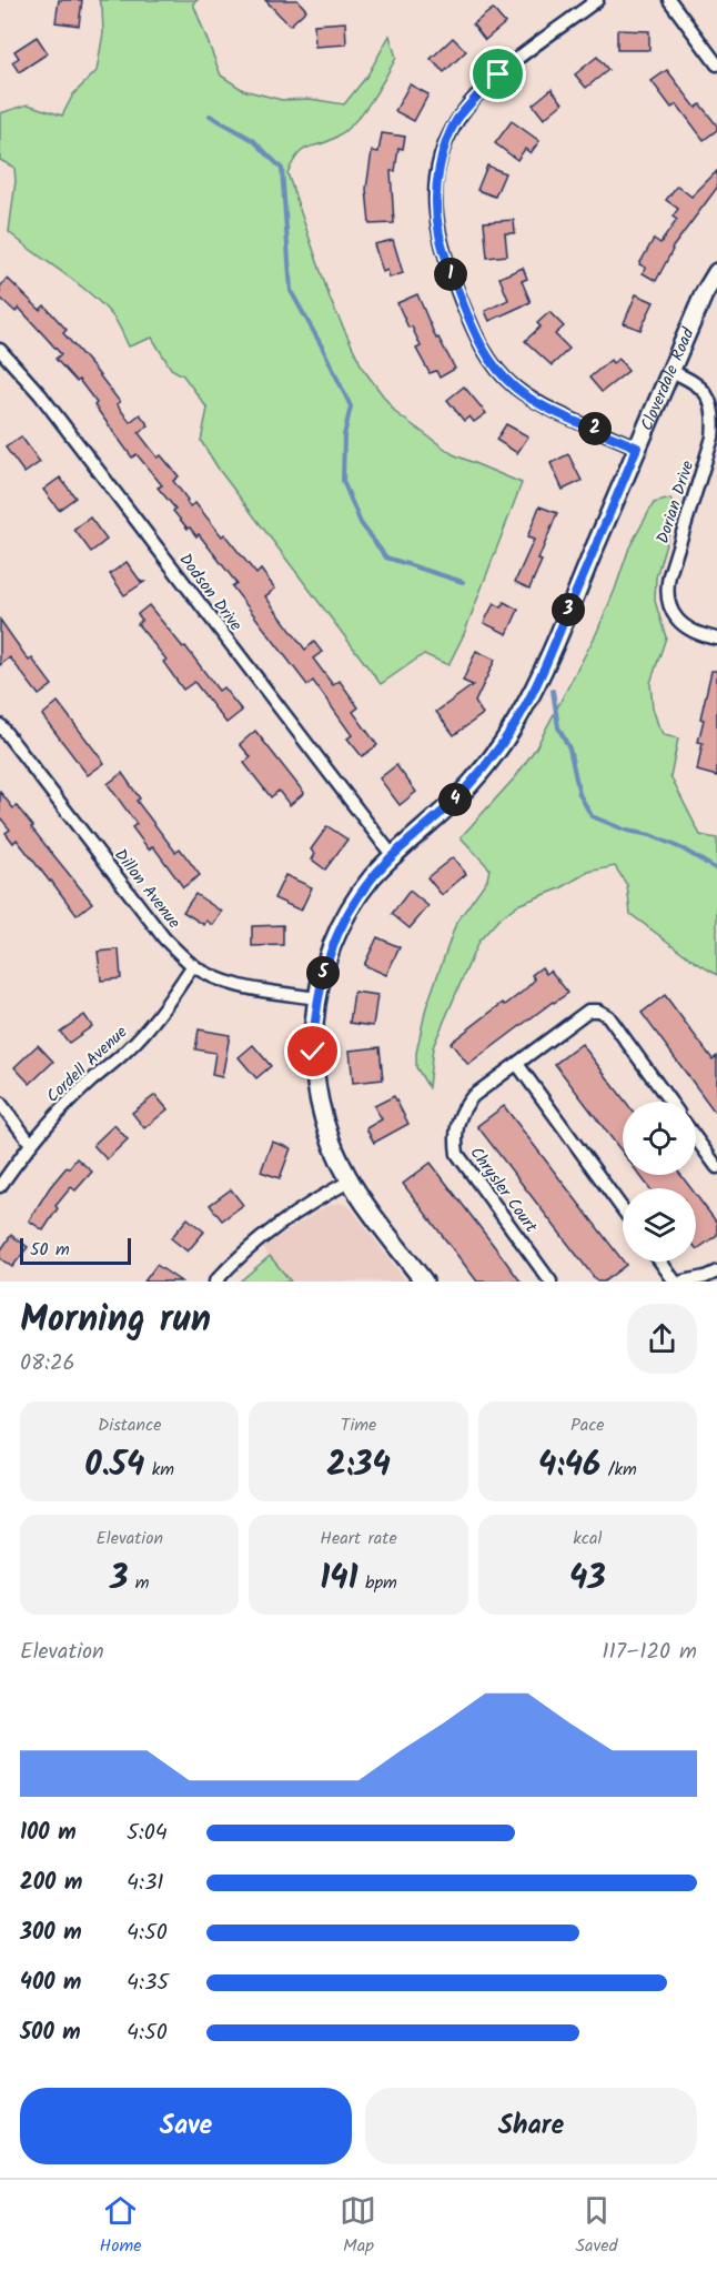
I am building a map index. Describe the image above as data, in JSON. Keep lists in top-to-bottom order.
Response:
{
  "streets": {
    "street": [
      "Cloverdale Road",
      "Dorian Drive",
      "Dodson Drive",
      "Dillon Avenue",
      "Cordell Avenue",
      "Chrysler Court"
    ]
  },
  "crossings": [
    ["Cloverdale Road", "Dorian Drive"],
    ["Cloverdale Road", "Dodson Drive"],
    ["Cloverdale Road", "Dillon Avenue"],
    ["Dillon Avenue", "Cordell Avenue"]
  ],
  "scale_bar": "50 m",
  "page": {
    "pins": [
      "1",
      "2",
      "3",
      "4",
      "5"
    ],
    "scale": "50 m",
    "heading": ["Morning run", "08:26"],
    "stats": [
      ["Distance", "0.54 km"],
      ["Time", "2:34"],
      ["Pace", "4:46 /km"],
      ["Elevation", "3 m"],
      ["Heart rate", "141 bpm"],
      ["kcal", "43"]
    ],
    "chart": ["Elevation", "117–120 m"],
    "list": [
      {
        "name": "100 m",
        "note": "5:04"
      },
      {
        "name": "200 m",
        "note": "4:31"
      },
      {
        "name": "300 m",
        "note": "4:50"
      },
      {
        "name": "400 m",
        "note": "4:35"
      },
      {
        "name": "500 m",
        "note": "4:50"
      }
    ],
    "buttons": ["Save", "Share"],
    "tabs": ["Home", "Map", "Saved"]
  }
}
